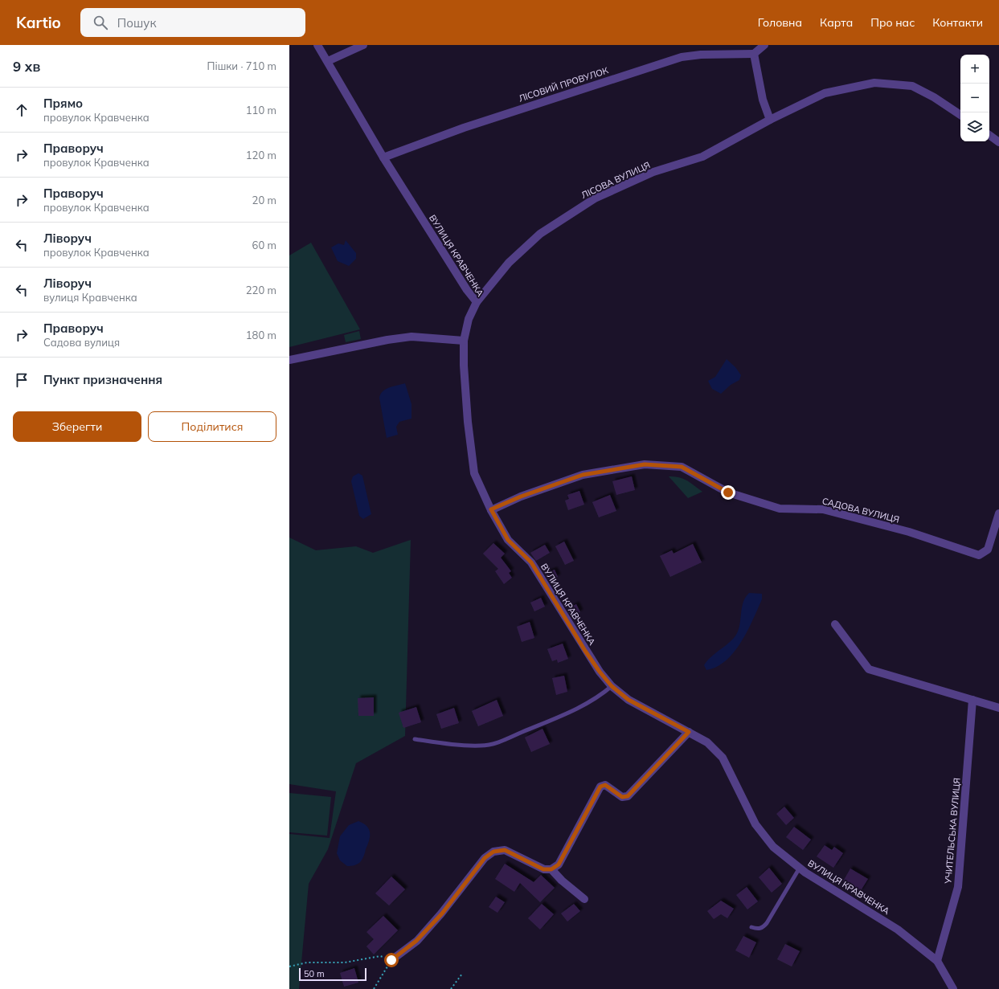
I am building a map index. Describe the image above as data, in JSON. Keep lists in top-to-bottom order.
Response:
{
  "streets": {
    "street": [
      "ЛІСОВИЙ ПРОВУЛОК",
      "ЛІСОВА ВУЛИЦЯ",
      "ВУЛИЦЯ КРАВЧЕНКА",
      "САДОВА ВУЛИЦЯ",
      "УЧИТЕЛЬСЬКА ВУЛИЦЯ"
    ]
  },
  "crossings": [
    ["ЛІСОВИЙ ПРОВУЛОК", "ВУЛИЦЯ КРАВЧЕНКА"],
    ["ЛІСОВА ВУЛИЦЯ", "ВУЛИЦЯ КРАВЧЕНКА"],
    ["ВУЛИЦЯ КРАВЧЕНКА", "САДОВА ВУЛИЦЯ"],
    ["ВУЛИЦЯ КРАВЧЕНКА", "УЧИТЕЛЬСЬКА ВУЛИЦЯ"]
  ],
  "scale_bar": "50 m",
  "page": {
    "header": "Kartio",
    "search": "Пошук",
    "nav": [
      "Головна",
      "Карта",
      "Про нас",
      "Контакти"
    ],
    "heading": ["9 хв", "Пішки · 710 m"],
    "map_buttons": ["+", "−"],
    "list": [
      ["Прямо", "провулок Кравченка", "110 m"],
      ["Праворуч", "провулок Кравченка", "120 m"],
      ["Праворуч", "провулок Кравченка", "20 m"],
      ["Ліворуч", "провулок Кравченка", "60 m"],
      ["Ліворуч", "вулиця Кравченка", "220 m"],
      ["Праворуч", "Садова вулиця", "180 m"],
      "Пункт призначення"
    ],
    "buttons": ["Зберегти", "Поділитися"],
    "scale": "50 m"
  }
}
